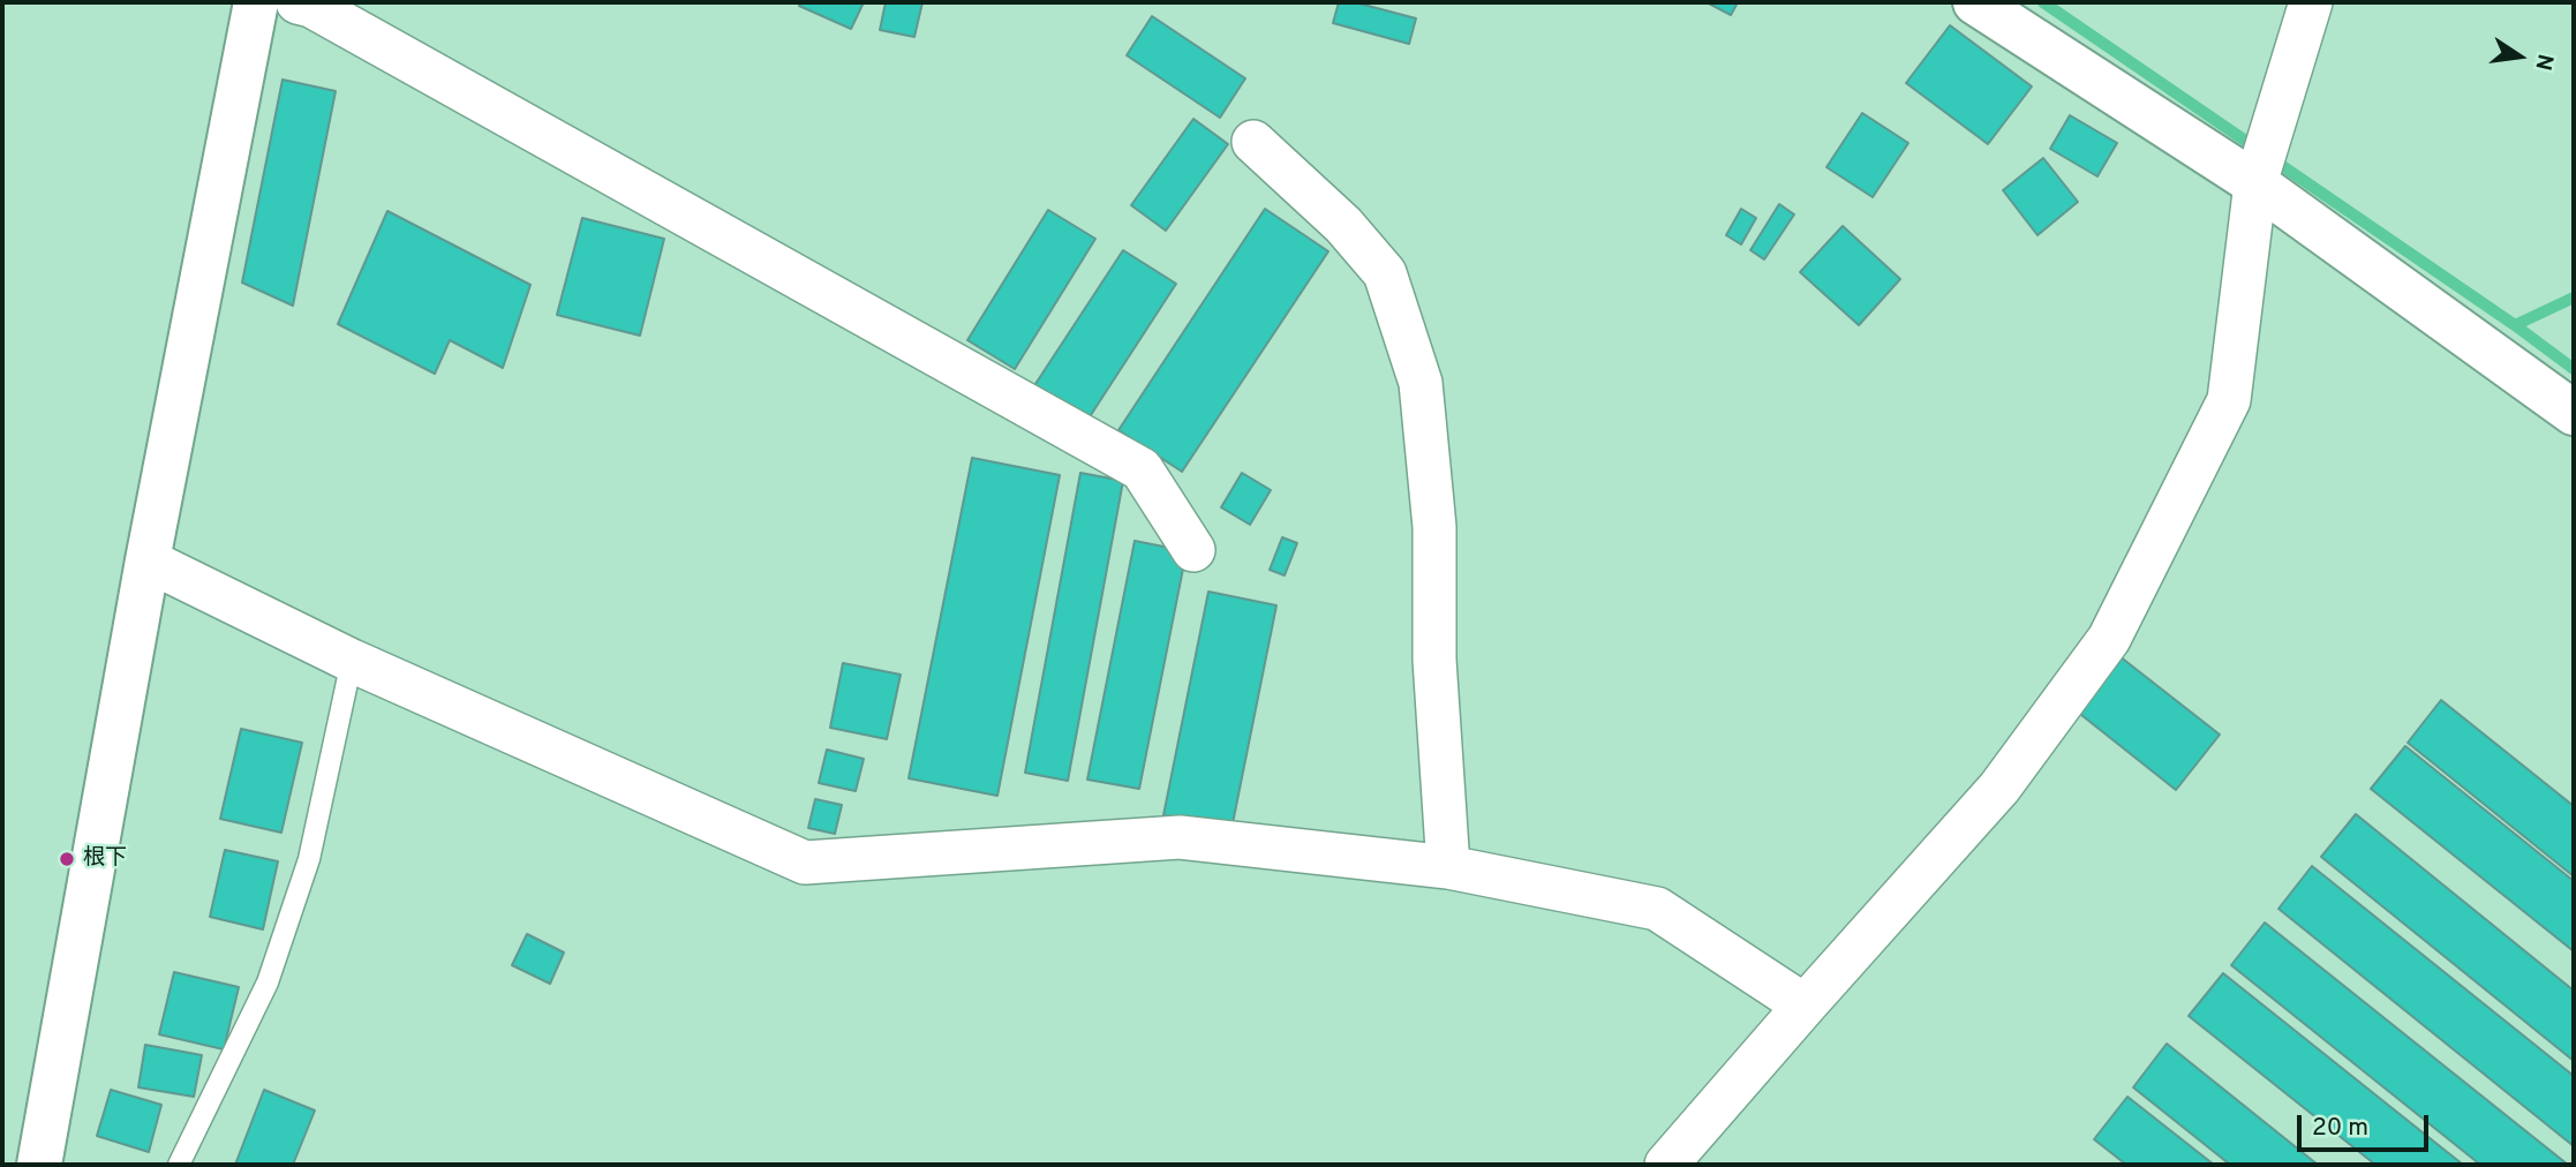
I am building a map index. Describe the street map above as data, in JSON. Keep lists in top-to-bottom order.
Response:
{
  "places": ["根下"],
  "scale_bar": "20 m",
  "north": "right"
}
